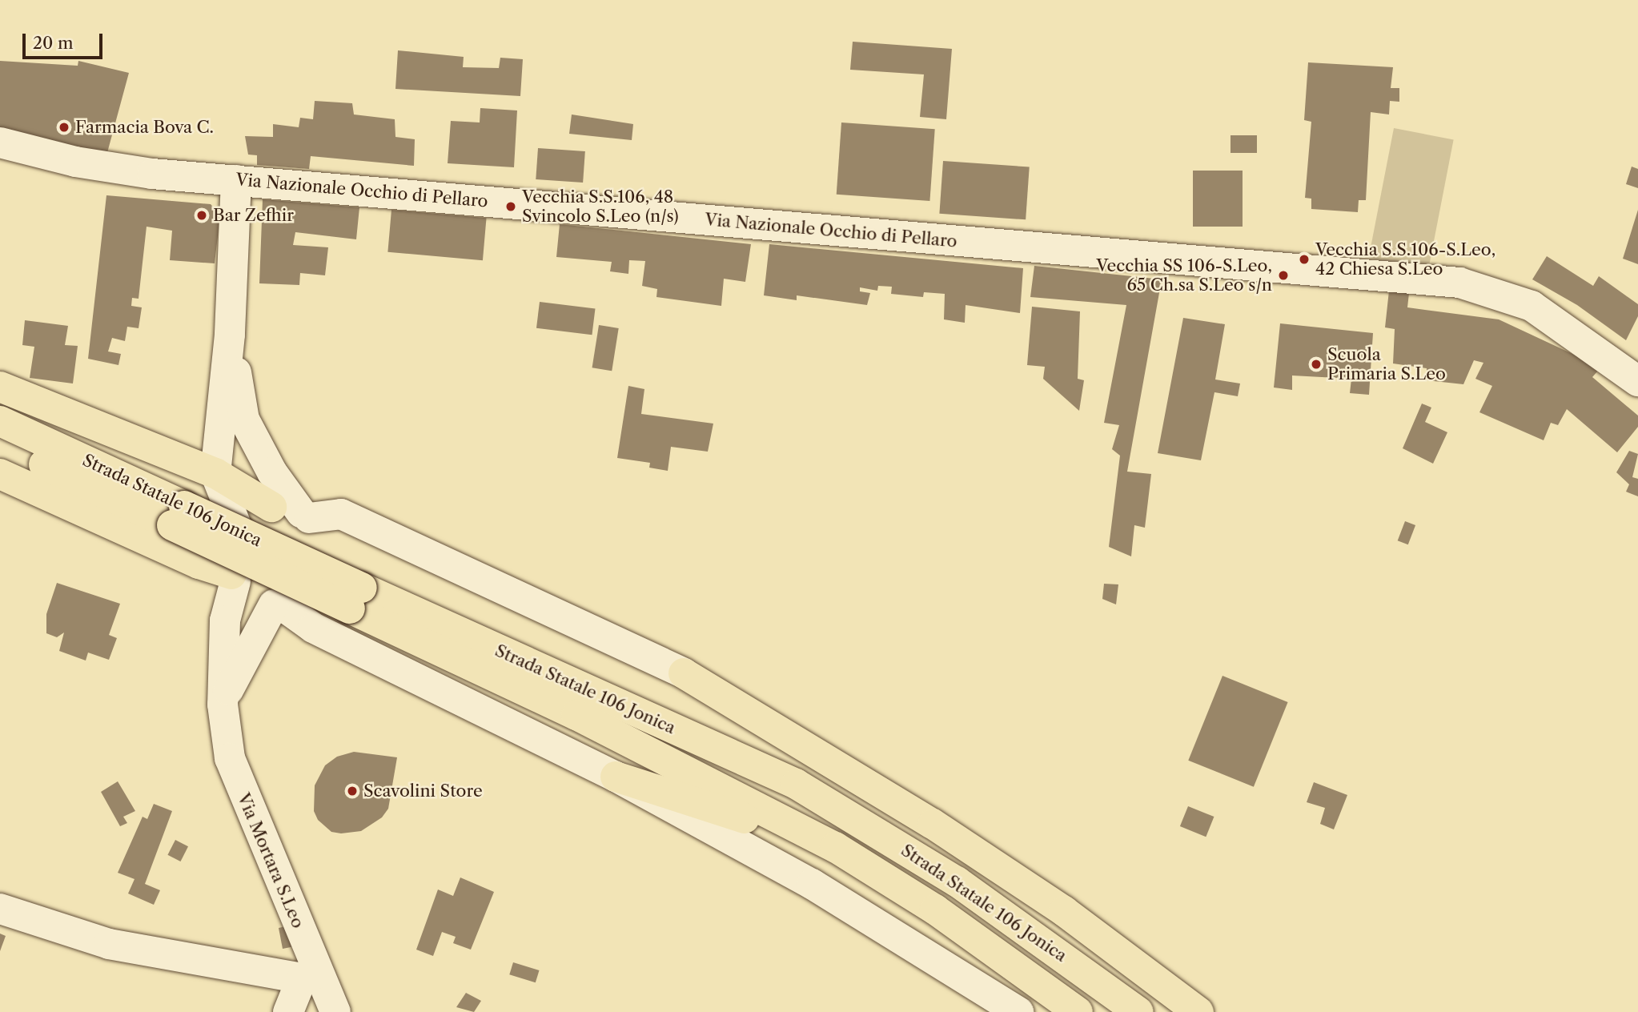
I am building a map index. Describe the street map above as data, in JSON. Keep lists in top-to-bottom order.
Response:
{
  "streets": {
    "main road": ["Strada Statale 106 Jonica"],
    "street": ["Via Nazionale Occhio di Pellaro", "Via Mortara S.Leo"]
  },
  "places": [
    "Farmacia Bova C.",
    "Vecchia S.S.106, 48 Svincolo S.Leo (n/s)",
    "Bar Zefhir",
    "Vecchia S.S.106-S.Leo, 42 Chiesa S.Leo",
    "Vecchia SS 106-S.Leo, 65 Ch.sa S.Leo s/n",
    "Scuola Primaria S.Leo",
    "Scavolini Store"
  ],
  "scale_bar": "20 m"
}
